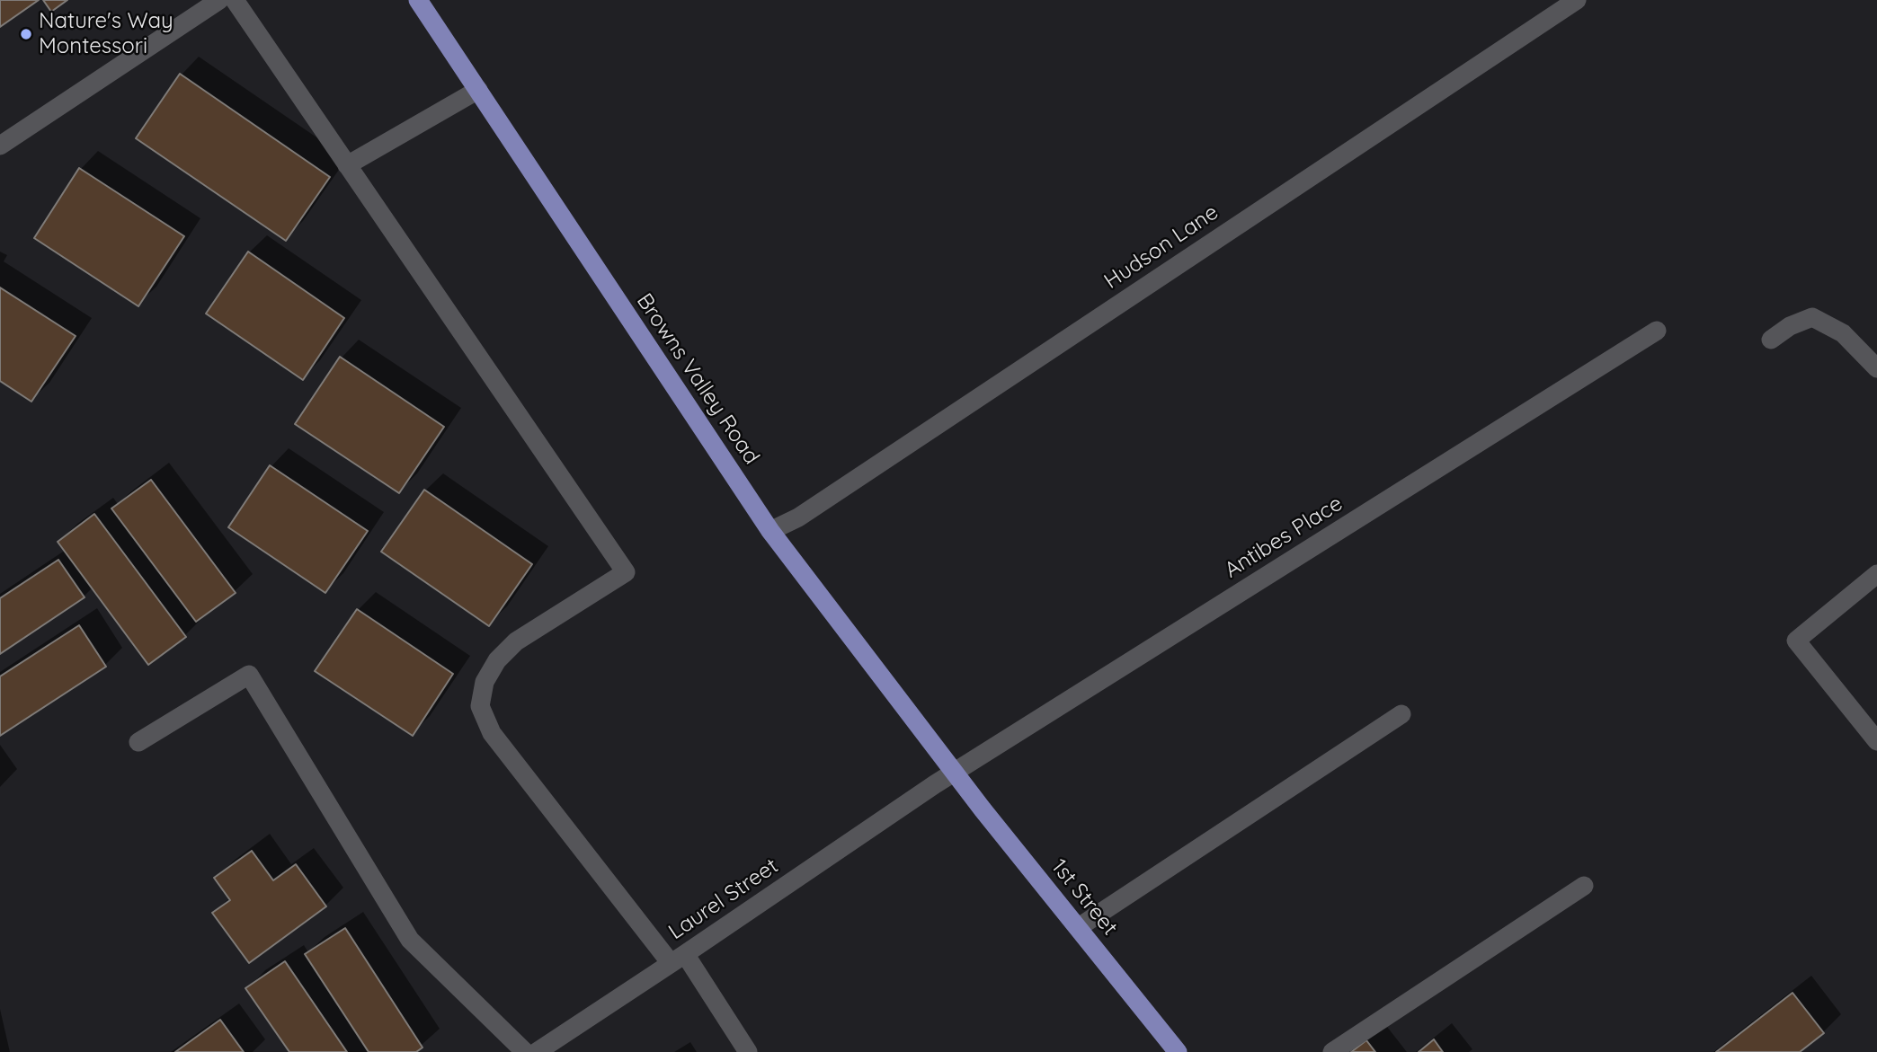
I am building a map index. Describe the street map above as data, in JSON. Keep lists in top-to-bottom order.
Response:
{
  "streets": {
    "main road": ["Browns Valley Road", "1st Street"],
    "street": ["Hudson Lane", "Antibes Place", "Laurel Street"]
  },
  "crossings": [
    ["Hudson Lane", "Browns Valley Road"],
    ["Browns Valley Road", "Antibes Place"],
    ["Browns Valley Road", "1st Street"],
    ["Antibes Place", "1st Street"],
    ["Antibes Place", "Laurel Street"]
  ],
  "places": ["Nature's Way Montessori"]
}
